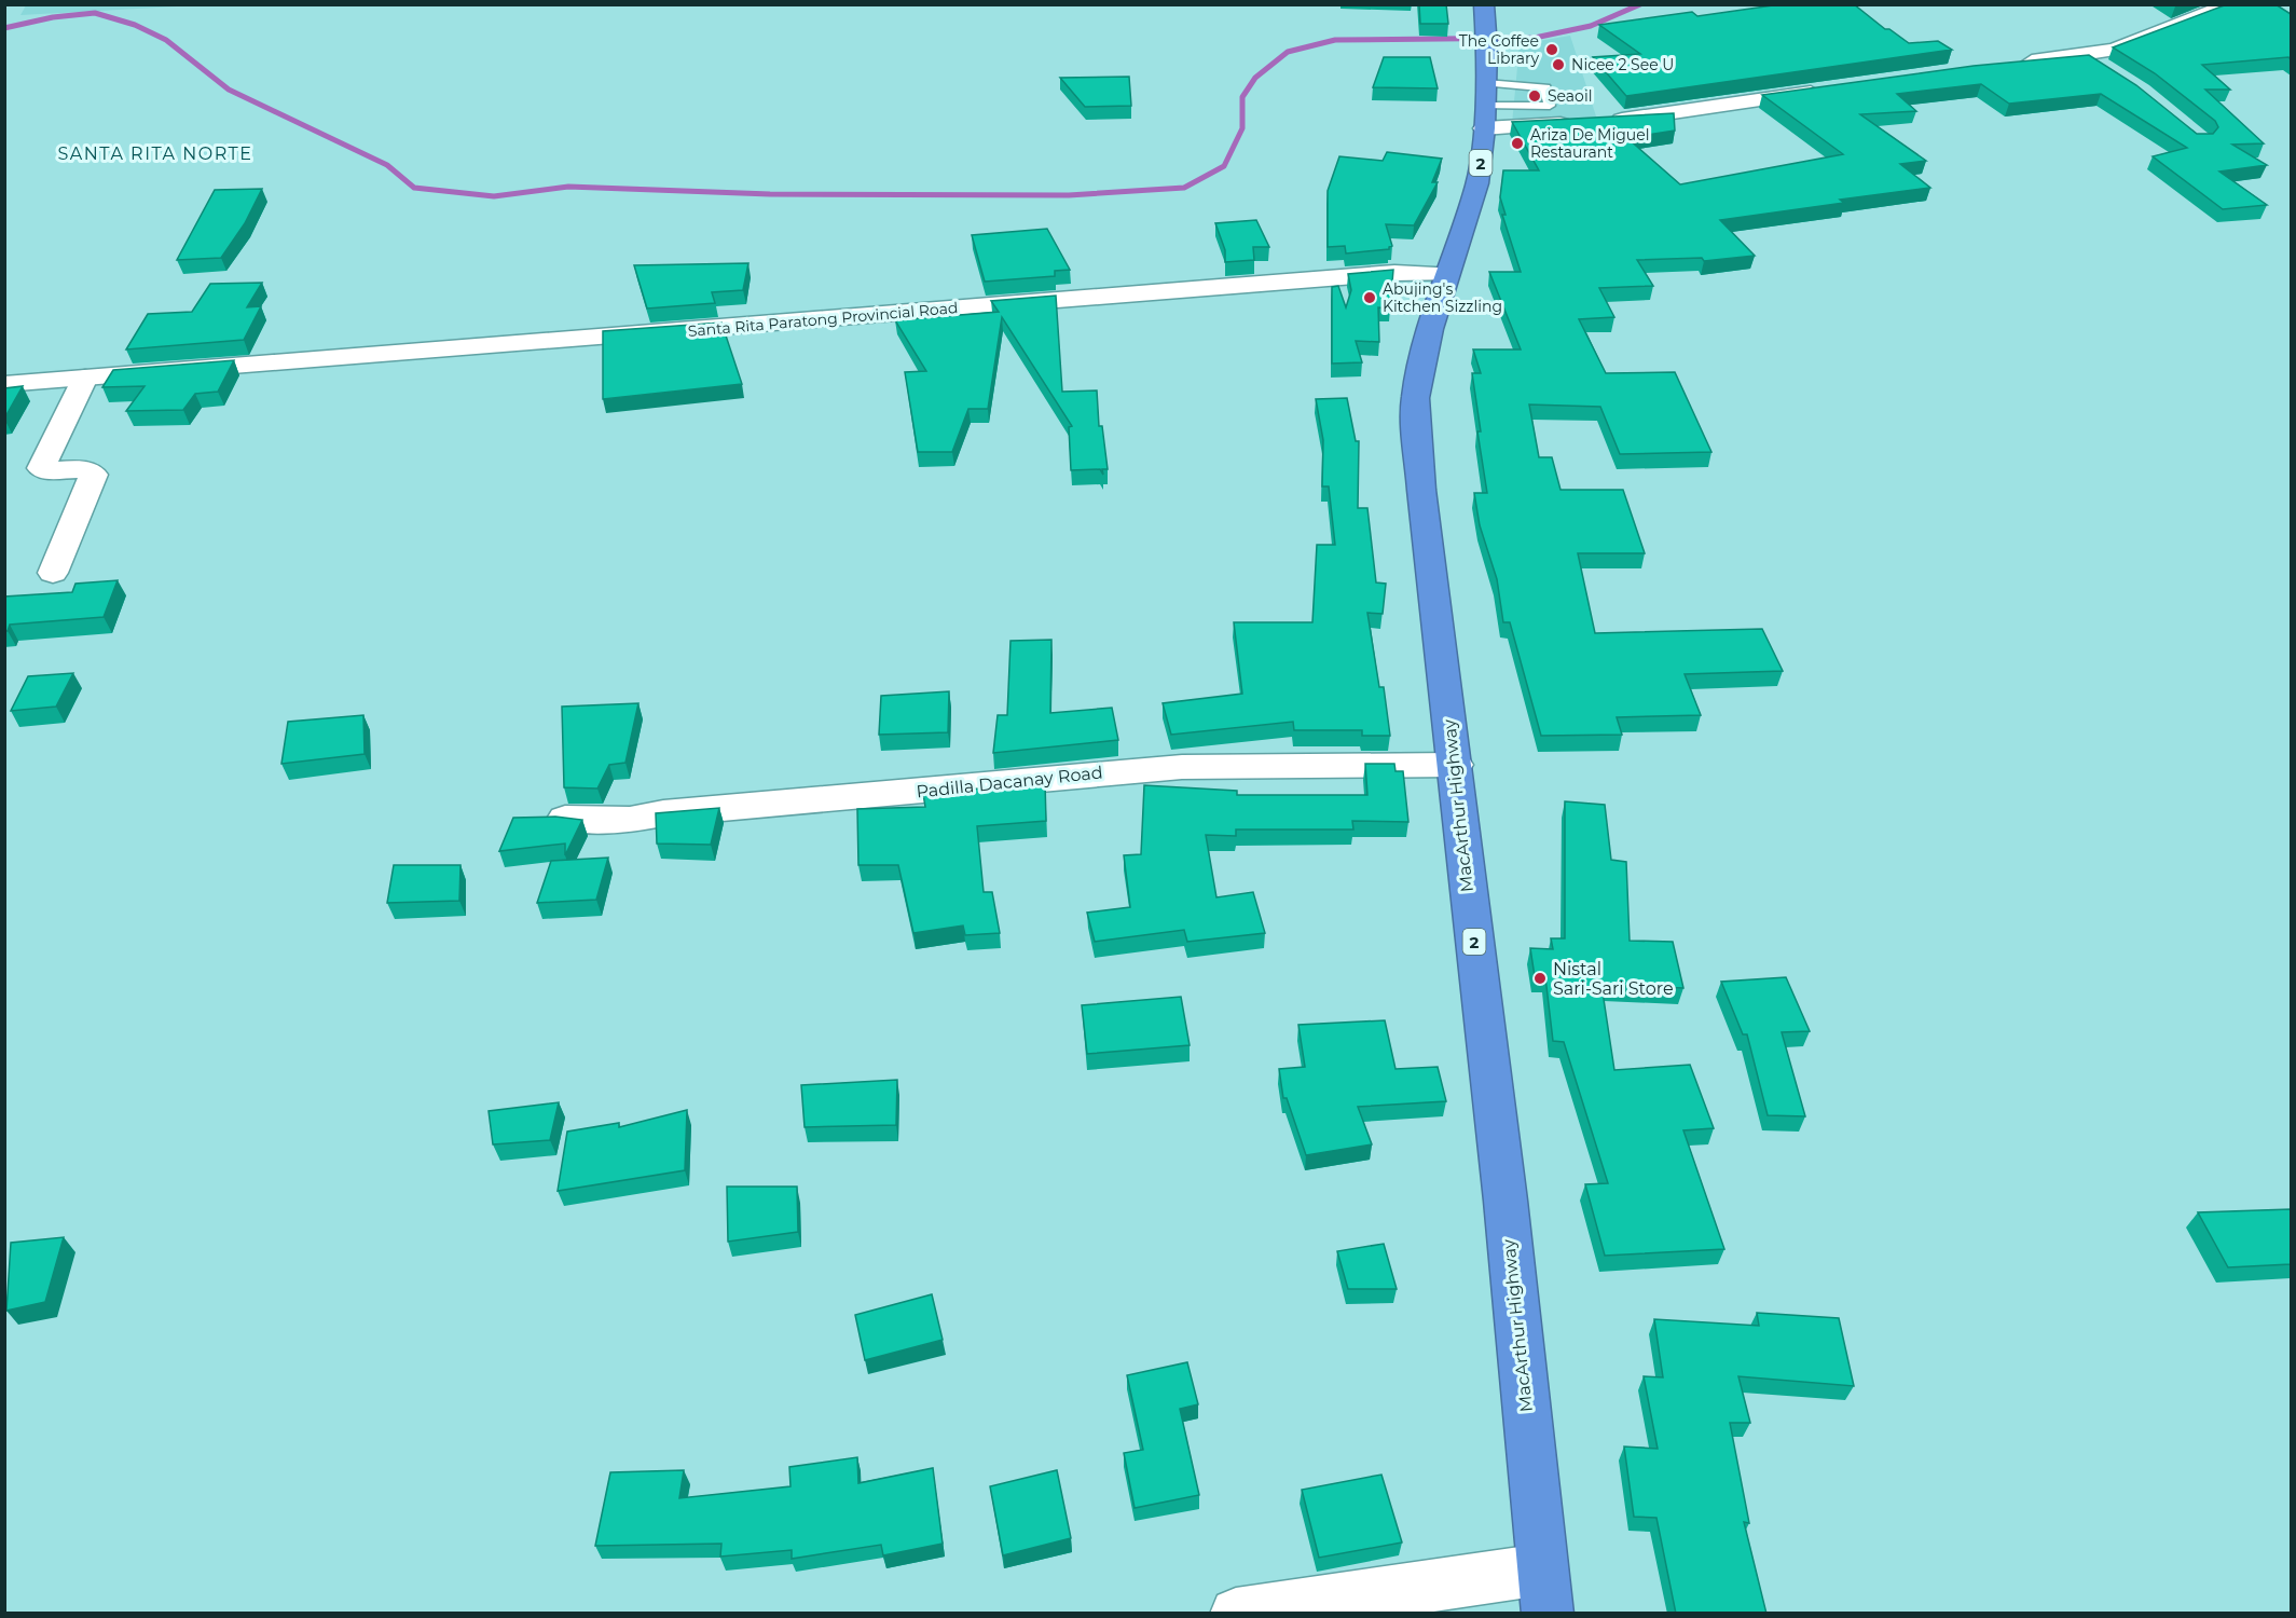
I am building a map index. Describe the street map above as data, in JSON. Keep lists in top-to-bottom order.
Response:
{
  "streets": {
    "highway": ["2", "MacArthur Highway"],
    "street": ["Santa Rita Paratong Provincial Road", "Padilla Dacanay Road"]
  },
  "crossings": [
    ["Santa Rita Paratong Provincial Road", "MacArthur Highway"],
    ["Padilla Dacanay Road", "MacArthur Highway"]
  ],
  "districts": ["SANTA RITA NORTE"],
  "places": [
    "The Coffee Library",
    "Nicee 2 See U",
    "Seaoil",
    "Ariza De Miguel Restaurant",
    "Abujing's Kitchen Sizzling",
    "Nistal Sari-Sari Store"
  ]
}
